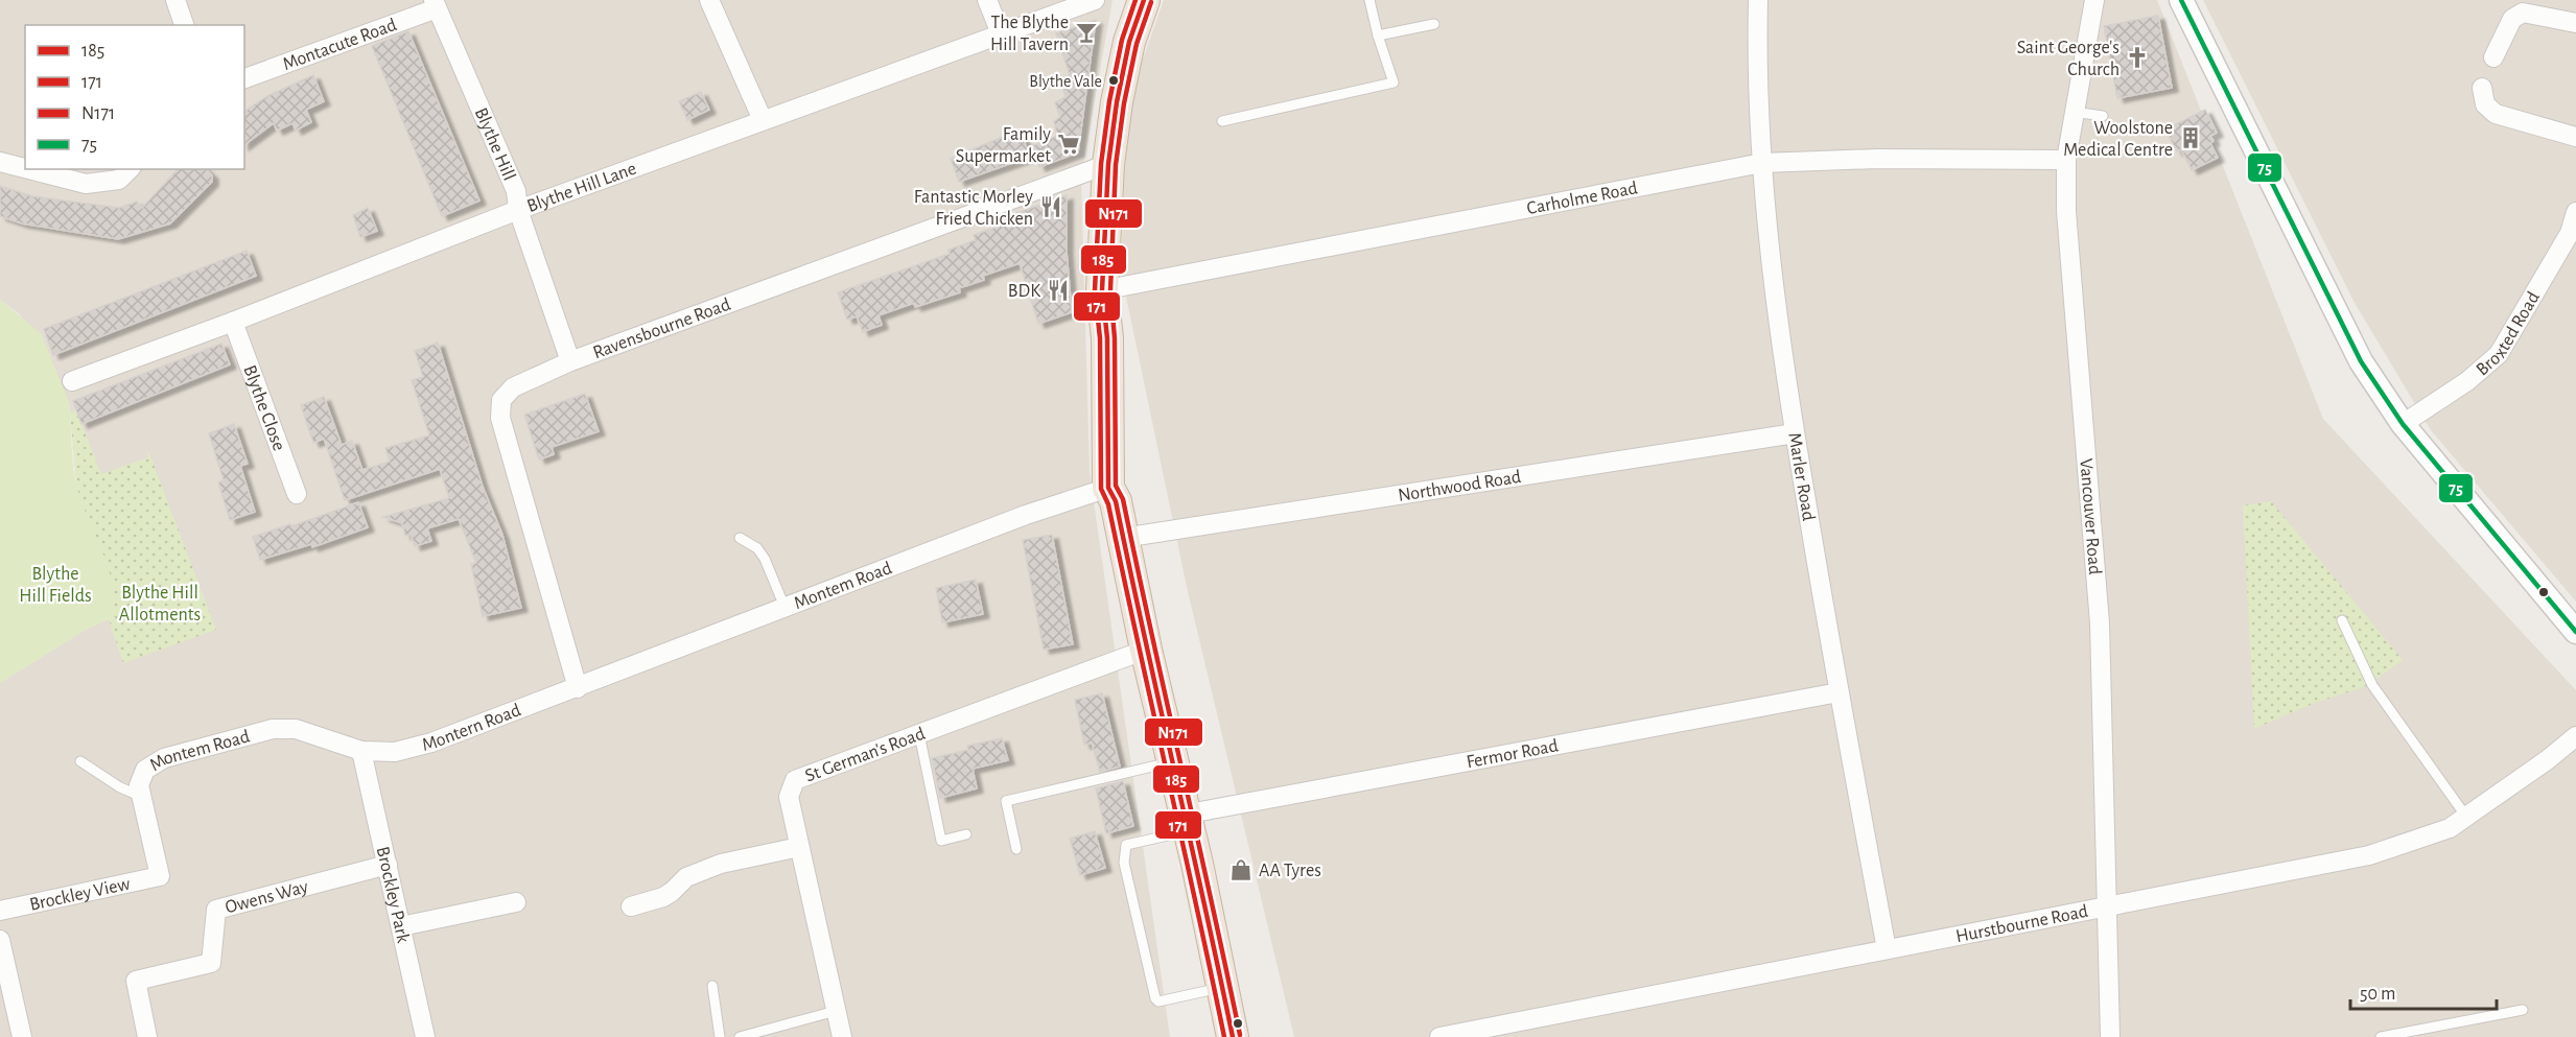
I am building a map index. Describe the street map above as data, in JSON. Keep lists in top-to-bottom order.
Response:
{
  "streets": {
    "street": [
      "Montacute Road",
      "Blythe Hill",
      "Blythe Hill Lane",
      "Carholme Road",
      "Ravensbourne Road",
      "Broxted Road",
      "Blythe Close",
      "Marler Road",
      "Northwood Road",
      "Vancouver Road",
      "Montem Road",
      "Montern Road",
      "Fermor Road",
      "St German's Road",
      "Brockley View",
      "Brockley Park",
      "Owens Way",
      "Hurstbourne Road"
    ]
  },
  "crossings": [
    ["Montacute Road", "Blythe Hill"],
    ["Blythe Hill", "Blythe Hill Lane"],
    ["Blythe Hill", "Ravensbourne Road"],
    ["Blythe Hill Lane", "Blythe Close"],
    ["Carholme Road", "Marler Road"],
    ["Carholme Road", "Vancouver Road"],
    ["Ravensbourne Road", "Montem Road"],
    ["Ravensbourne Road", "Montern Road"],
    ["Marler Road", "Northwood Road"],
    ["Marler Road", "Fermor Road"],
    ["Marler Road", "Hurstbourne Road"],
    ["Vancouver Road", "Hurstbourne Road"],
    ["Montem Road", "Montern Road"],
    ["Montem Road", "Brockley View"],
    ["Montem Road", "Brockley Park"],
    ["Montern Road", "Brockley Park"],
    ["Brockley Park", "Owens Way"]
  ],
  "parks": ["Blythe Hill Fields", "Blythe Hill Allotments"],
  "places": {
    "bar": ["The Blythe Hill Tavern"],
    "church": ["Saint George's Church"],
    "other": ["Blythe Vale"],
    "building": ["Woolstone Medical Centre"],
    "supermarket": ["Family Supermarket"],
    "restaurant": ["Fantastic Morley Fried Chicken", "BDK"],
    "shop": ["AA Tyres"]
  },
  "lines": [
    "transit line 185",
    "transit line 171",
    "transit line 75",
    "transit line N171"
  ],
  "legend": [
    "185",
    "171",
    "N171",
    "75"
  ],
  "scale_bar": "50 m"
}
